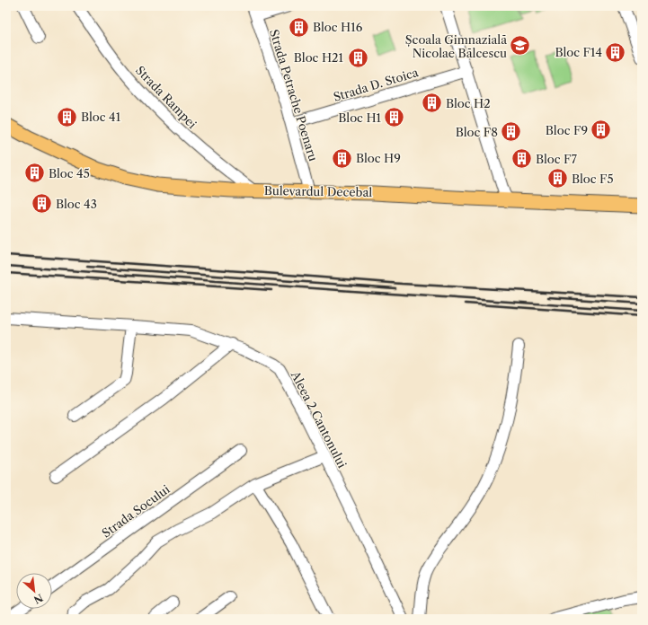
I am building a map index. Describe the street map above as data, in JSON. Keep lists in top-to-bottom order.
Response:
{
  "streets": {
    "main road": ["Bulevardul Decebal"],
    "street": [
      "Strada D. Stoica",
      "Strada Petrache Poenaru",
      "Strada Rampei",
      "Aleea 2 Cantonului",
      "Strada Socului"
    ]
  },
  "crossings": [
    ["Strada D. Stoica", "Strada Petrache Poenaru"],
    ["Strada Petrache Poenaru", "Bulevardul Decebal"],
    ["Strada Rampei", "Bulevardul Decebal"]
  ],
  "places": {
    "building": [
      "Bloc H16",
      "Bloc F14",
      "Bloc H21",
      "Bloc H2",
      "Bloc 41",
      "Bloc H1",
      "Bloc F9",
      "Bloc F8",
      "Bloc H9",
      "Bloc F7",
      "Bloc 45",
      "Bloc F5",
      "Bloc 43"
    ],
    "school or university": ["Școala Gimnazială Nicolae Bălcescu"]
  },
  "north": "bottom right"
}
